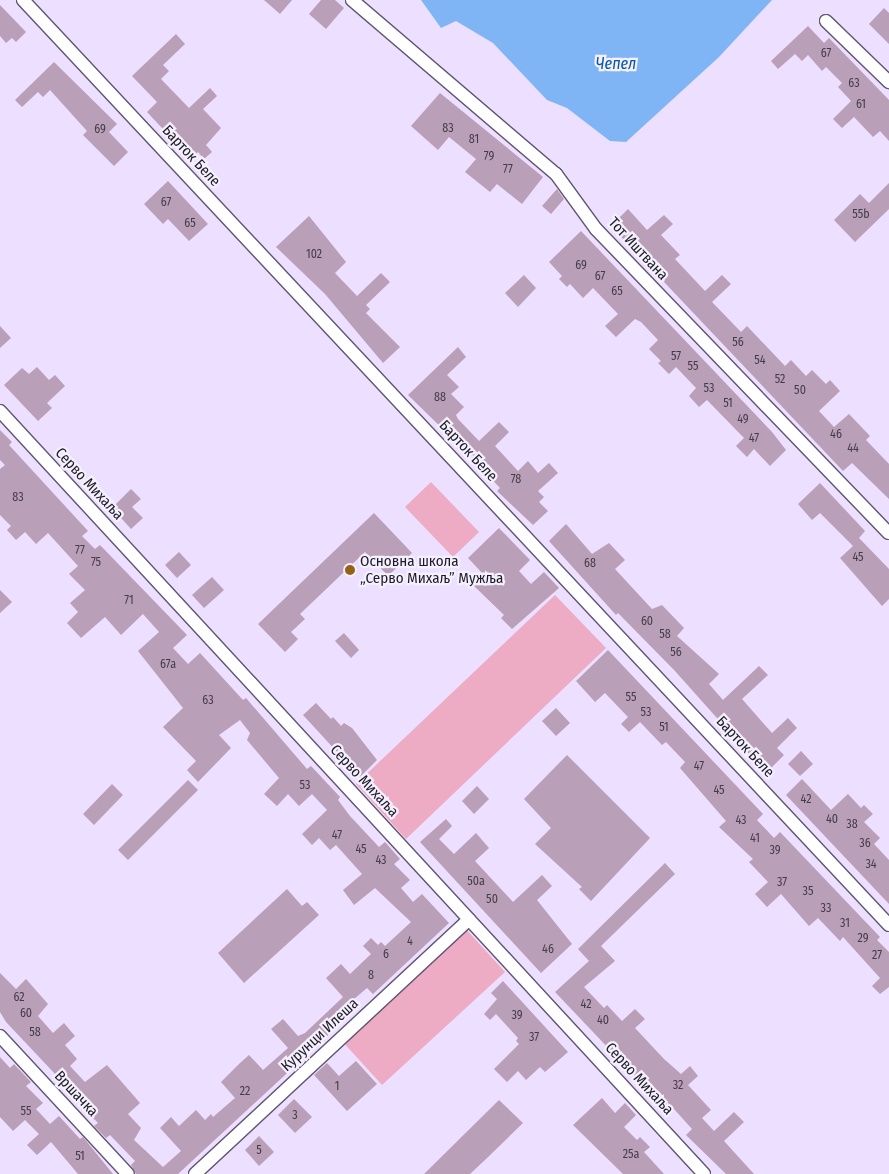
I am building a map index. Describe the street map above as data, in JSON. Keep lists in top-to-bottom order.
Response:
{
  "streets": {
    "street": [
      "Барток Беле",
      "Тот Иштвана",
      "Серво Михаља",
      "Курунци Илеша",
      "Вршачка"
    ]
  },
  "crossings": [
    ["Серво Михаља", "Курунци Илеша"]
  ],
  "water": ["Чепел"],
  "places": ["Основна школа „Серво Михаљ” Мужља"],
  "house_numbers": [
    "67",
    "63",
    "61",
    "83",
    "69",
    "81",
    "79",
    "77",
    "67",
    "55b",
    "65",
    "102",
    "69",
    "67",
    "65",
    "56",
    "57",
    "54",
    "55",
    "52",
    "53",
    "50",
    "88",
    "51",
    "49",
    "46",
    "47",
    "44",
    "78",
    "83",
    "77",
    "45",
    "75",
    "68",
    "71",
    "60",
    "58",
    "56",
    "67a",
    "55",
    "63",
    "53",
    "51",
    "47",
    "53",
    "45",
    "42",
    "40",
    "43",
    "38",
    "47",
    "41",
    "36",
    "45",
    "39",
    "43",
    "34",
    "50a",
    "37",
    "35",
    "50",
    "33",
    "31",
    "29",
    "4",
    "46",
    "6",
    "27",
    "8",
    "62",
    "42",
    "60",
    "39",
    "40",
    "58",
    "37",
    "32",
    "1",
    "22",
    "55",
    "3",
    "5",
    "25a",
    "51"
  ]
}
